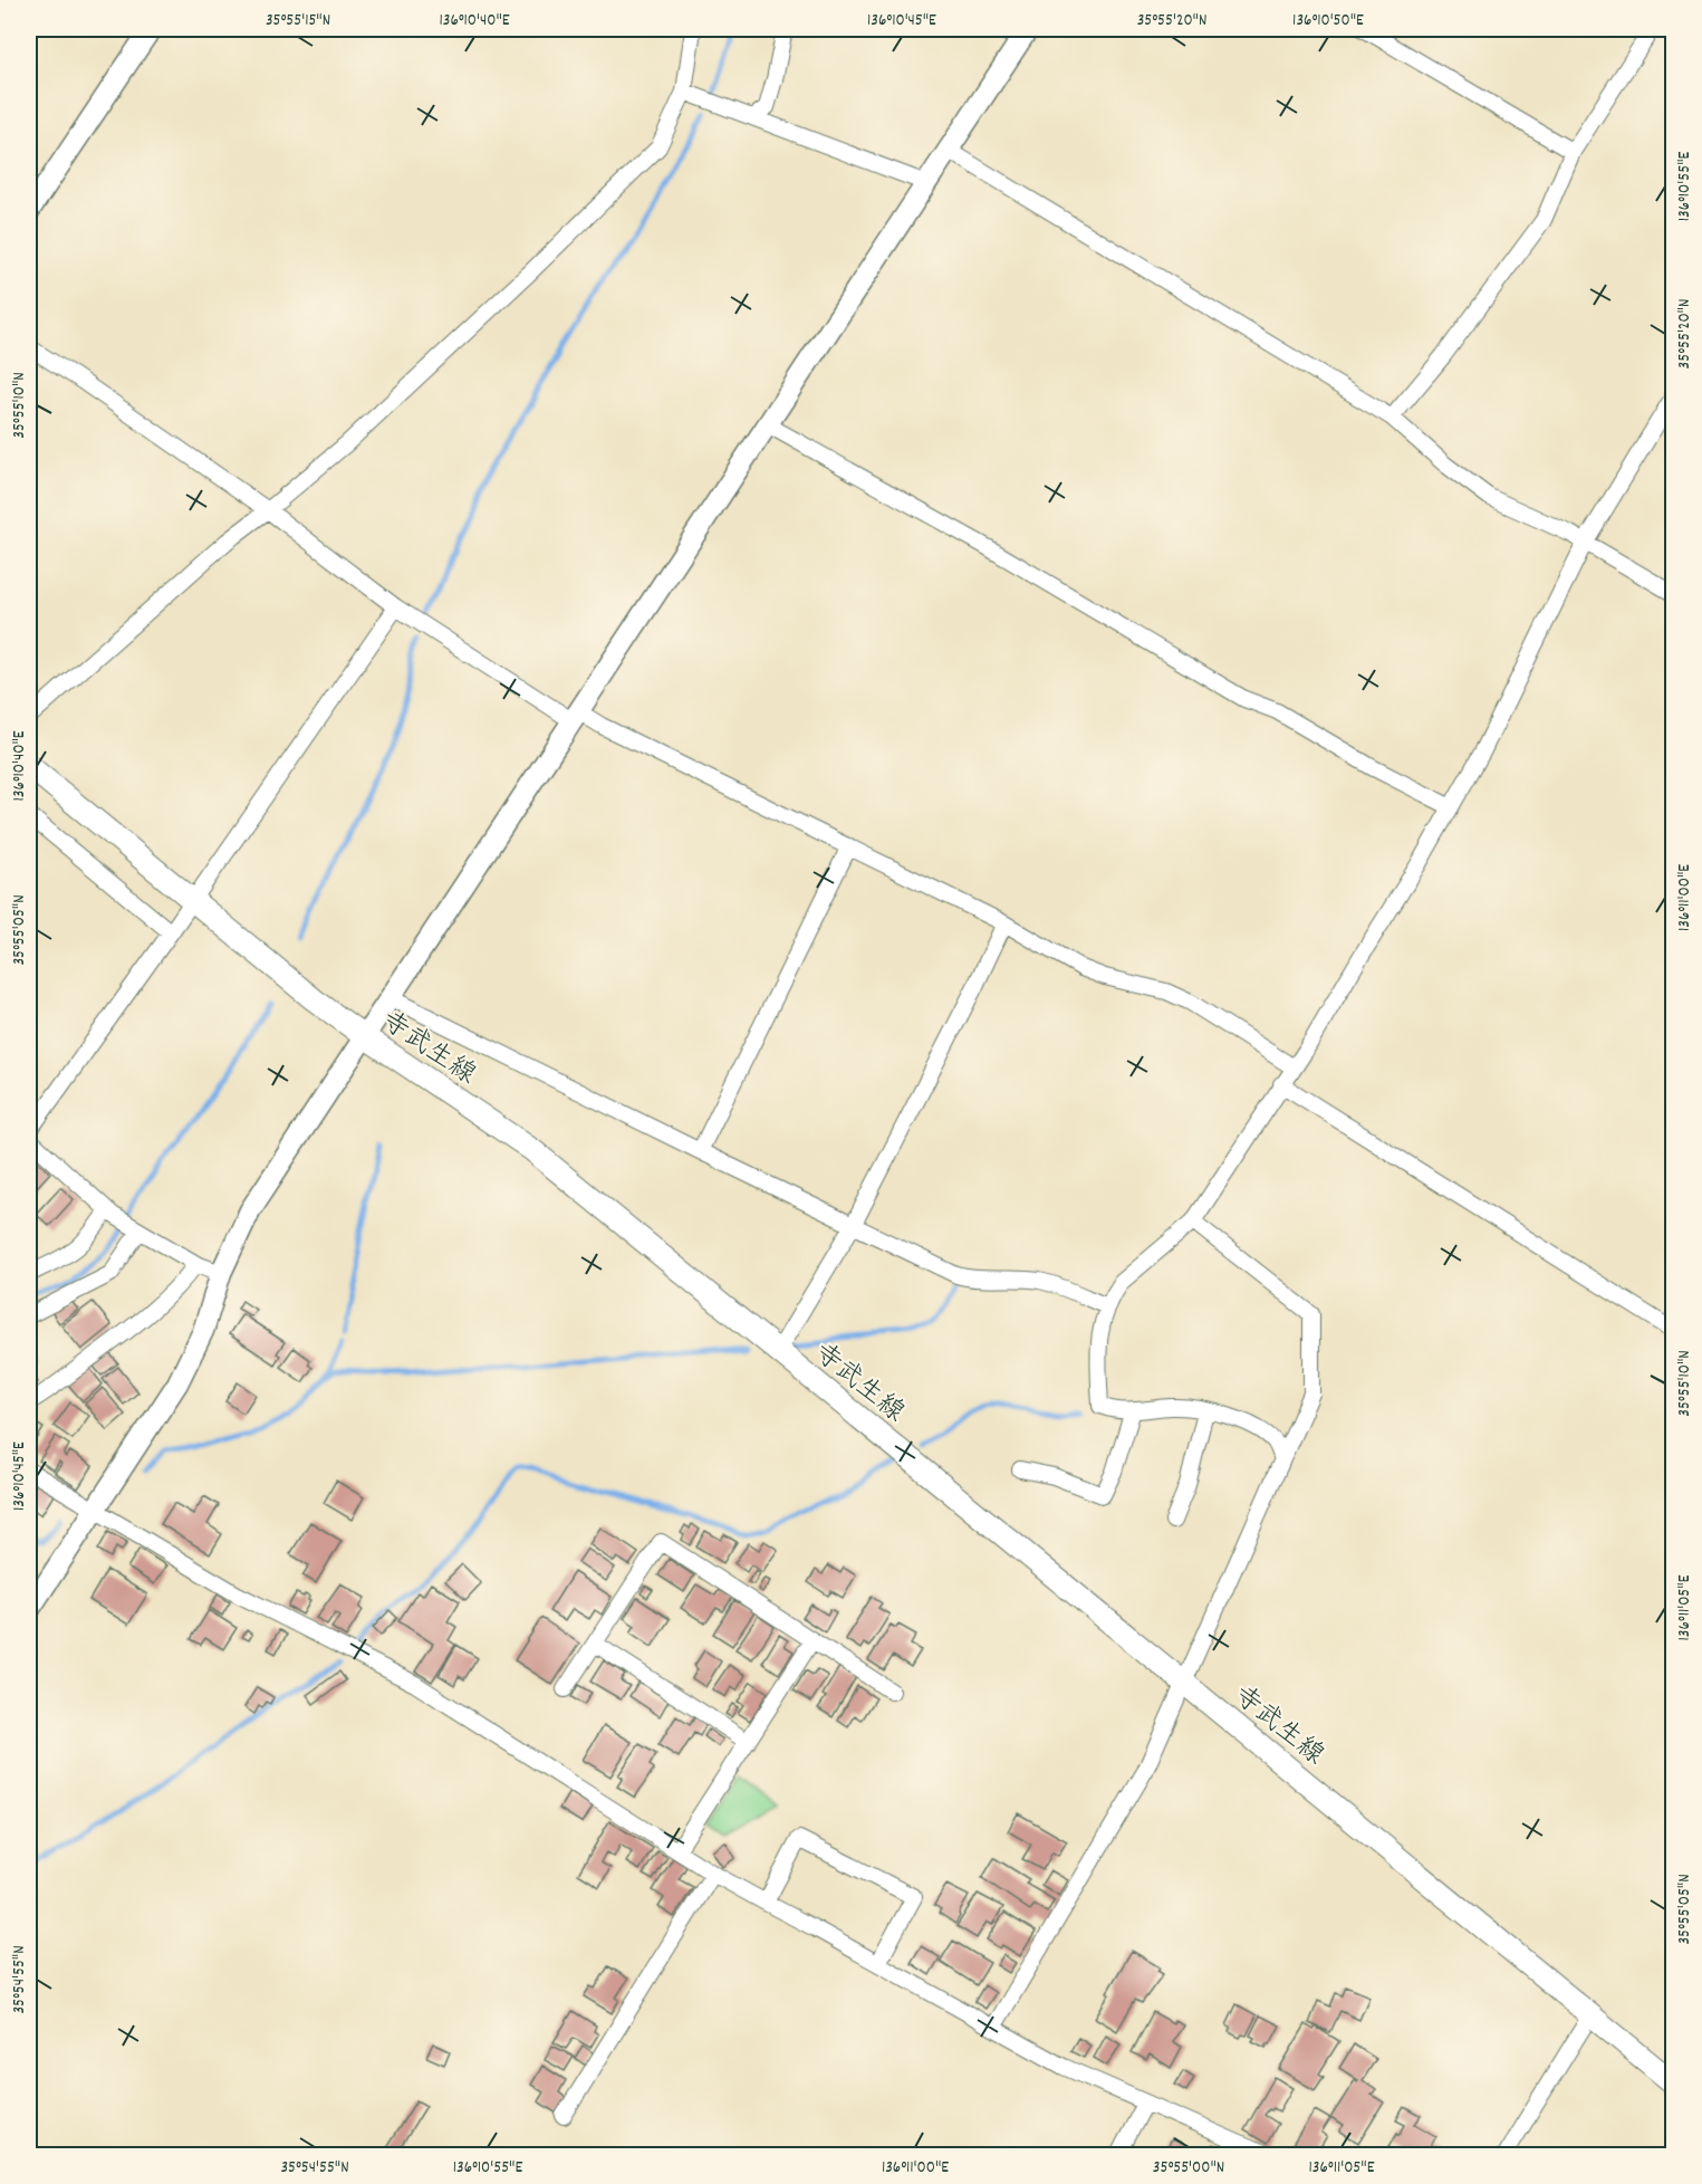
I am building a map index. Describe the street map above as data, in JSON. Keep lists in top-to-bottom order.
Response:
{
  "streets": {
    "main road": ["寺武生線"]
  },
  "coordinates": [
    "35°55'15\"N",
    "136°10'40\"E",
    "136°10'45\"E",
    "35°55'20\"N",
    "136°10'50\"E",
    "136°10'55\"E",
    "35°55'10\"N",
    "136°11'00\"E",
    "35°55'05\"N",
    "136°11'05\"E",
    "35°54'55\"N",
    "35°55'00\"N"
  ]
}
